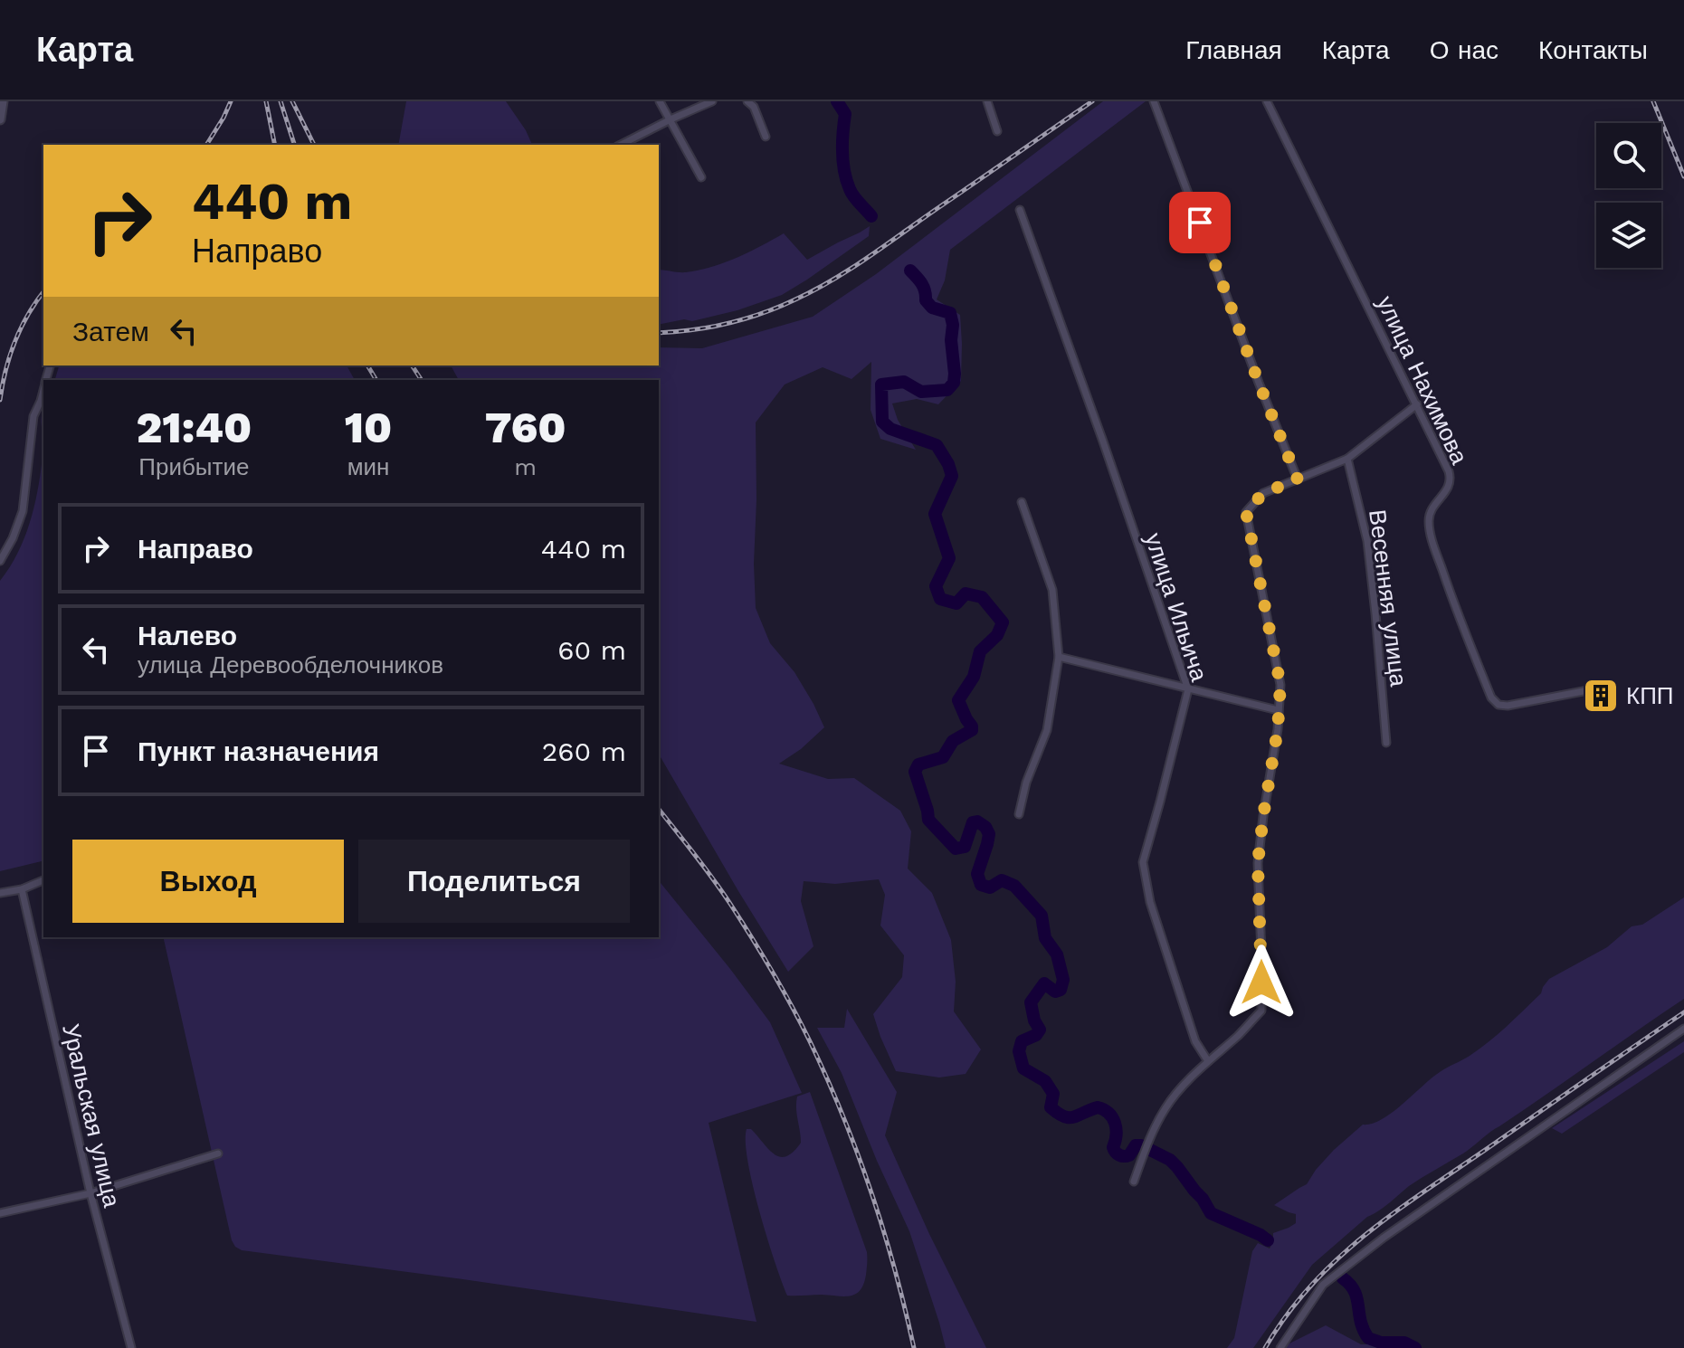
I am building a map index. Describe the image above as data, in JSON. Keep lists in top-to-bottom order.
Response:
{
  "streets": {
    "street": [
      "улица Нахимова",
      "Весенняя улица",
      "улица Ильича",
      "Уральская улица"
    ]
  },
  "places": {
    "building": ["КПП"]
  },
  "page": {
    "header": "Карта",
    "nav": [
      "Главная",
      "Карта",
      "О нас",
      "Контакты"
    ],
    "turn": ["440 m", "Направо"],
    "then": "Затем",
    "eta": [
      "21:40",
      "Прибытие",
      "10",
      "мин",
      "760",
      "m"
    ],
    "list": [
      {
        "name": "Направо",
        "value": "440 m"
      },
      {
        "name": "Налево",
        "note": "улица Деревообделочников",
        "value": "60 m"
      },
      {
        "name": "Пункт назначения",
        "value": "260 m"
      }
    ],
    "buttons": ["Выход", "Поделиться"]
  }
}
